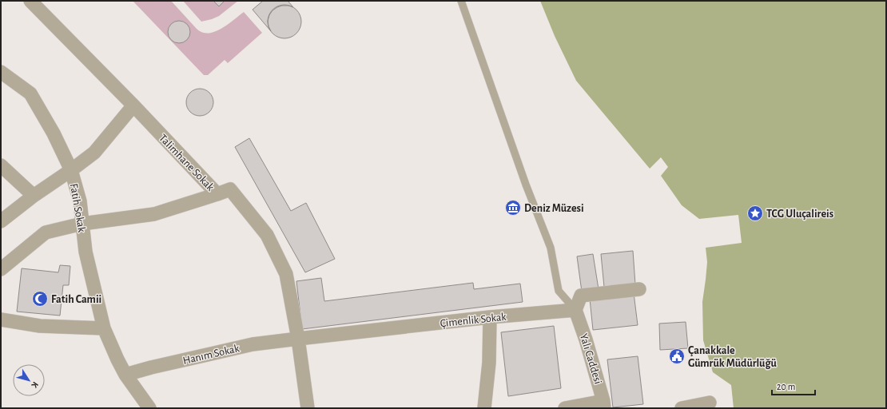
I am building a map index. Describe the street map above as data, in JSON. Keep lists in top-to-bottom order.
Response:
{
  "streets": {
    "street": [
      "Talimhane Sokak",
      "Fatih Sokak",
      "Çimenlik Sokak",
      "Hanım Sokak",
      "Yalı Caddesi"
    ]
  },
  "crossings": [
    ["Talimhane Sokak", "Çimenlik Sokak"],
    ["Talimhane Sokak", "Hanım Sokak"],
    ["Fatih Sokak", "Hanım Sokak"],
    ["Çimenlik Sokak", "Hanım Sokak"],
    ["Çimenlik Sokak", "Yalı Caddesi"]
  ],
  "places": {
    "museum": ["Deniz Müzesi"],
    "place": ["TCG Uluçalireis"],
    "mosque": ["Fatih Camii"],
    "public building": ["Çanakkale Gümrük Müdürlüğü"]
  },
  "scale_bar": "20 m",
  "north": "bottom right"
}
